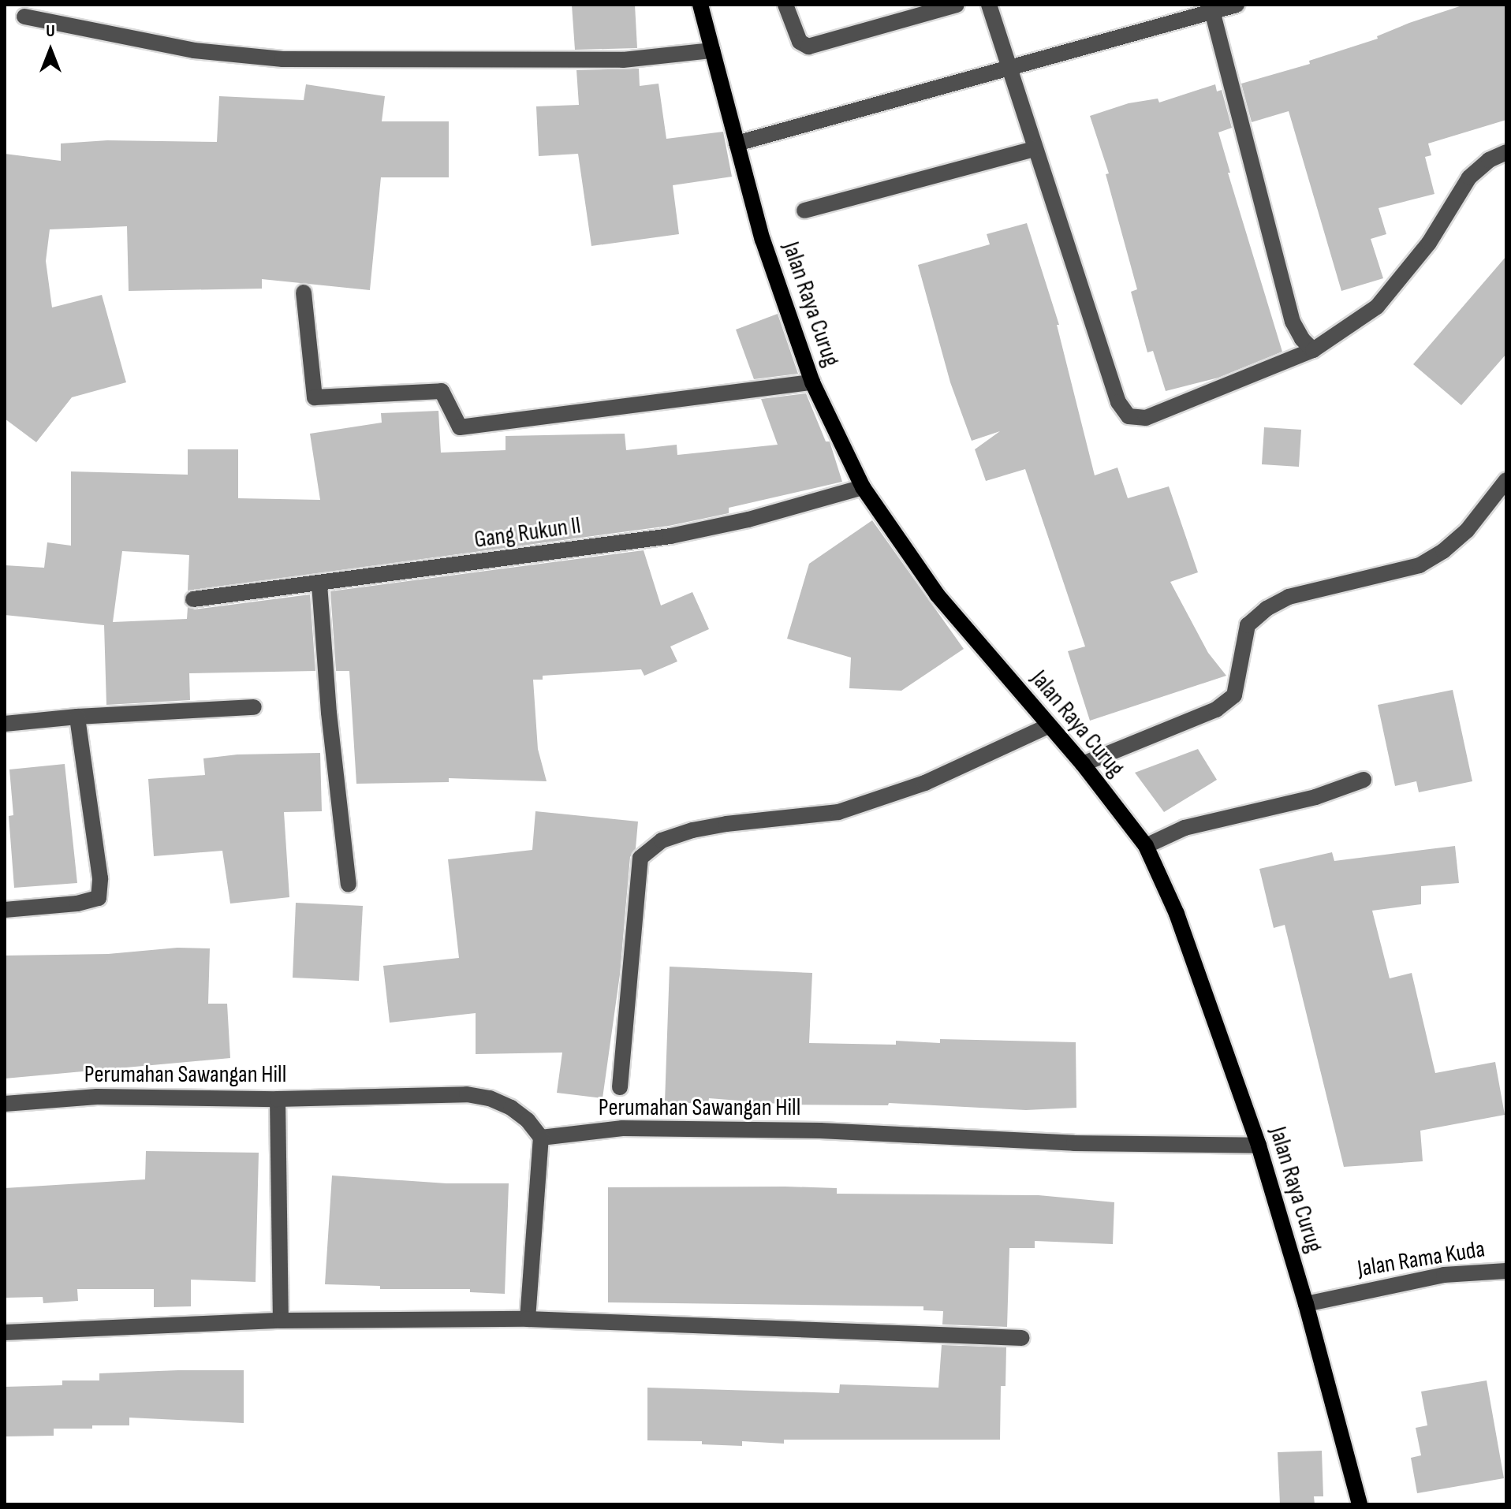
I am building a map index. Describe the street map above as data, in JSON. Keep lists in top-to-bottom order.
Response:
{
  "streets": {
    "main road": ["Jalan Raya Curug"],
    "street": ["Gang Rukun II", "Perumahan Sawangan Hill", "Jalan Rama Kuda"]
  },
  "crossings": [
    ["Jalan Raya Curug", "Gang Rukun II"],
    ["Jalan Raya Curug", "Perumahan Sawangan Hill"],
    ["Jalan Raya Curug", "Jalan Rama Kuda"]
  ],
  "north": "top"
}
